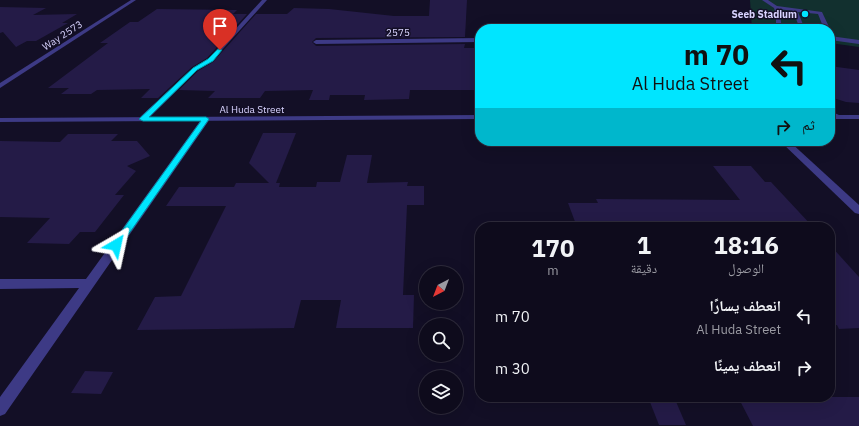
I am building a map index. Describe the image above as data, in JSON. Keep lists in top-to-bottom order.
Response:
{
  "streets": {
    "street": ["2575", "Way 2573", "Al Huda Street"]
  },
  "places": ["Seeb Stadium"],
  "north": "bottom left",
  "page": {
    "turn": ["70 m", "Al Huda Street"],
    "then": "ثم",
    "eta": [
      "18:16",
      "الوصول",
      "1",
      "دقيقة",
      "170",
      "m"
    ],
    "list": [
      {
        "name": "انعطف يسارًا",
        "note": "Al Huda Street",
        "value": "70 m"
      },
      {
        "name": "انعطف يمينًا",
        "value": "30 m"
      }
    ]
  }
}
